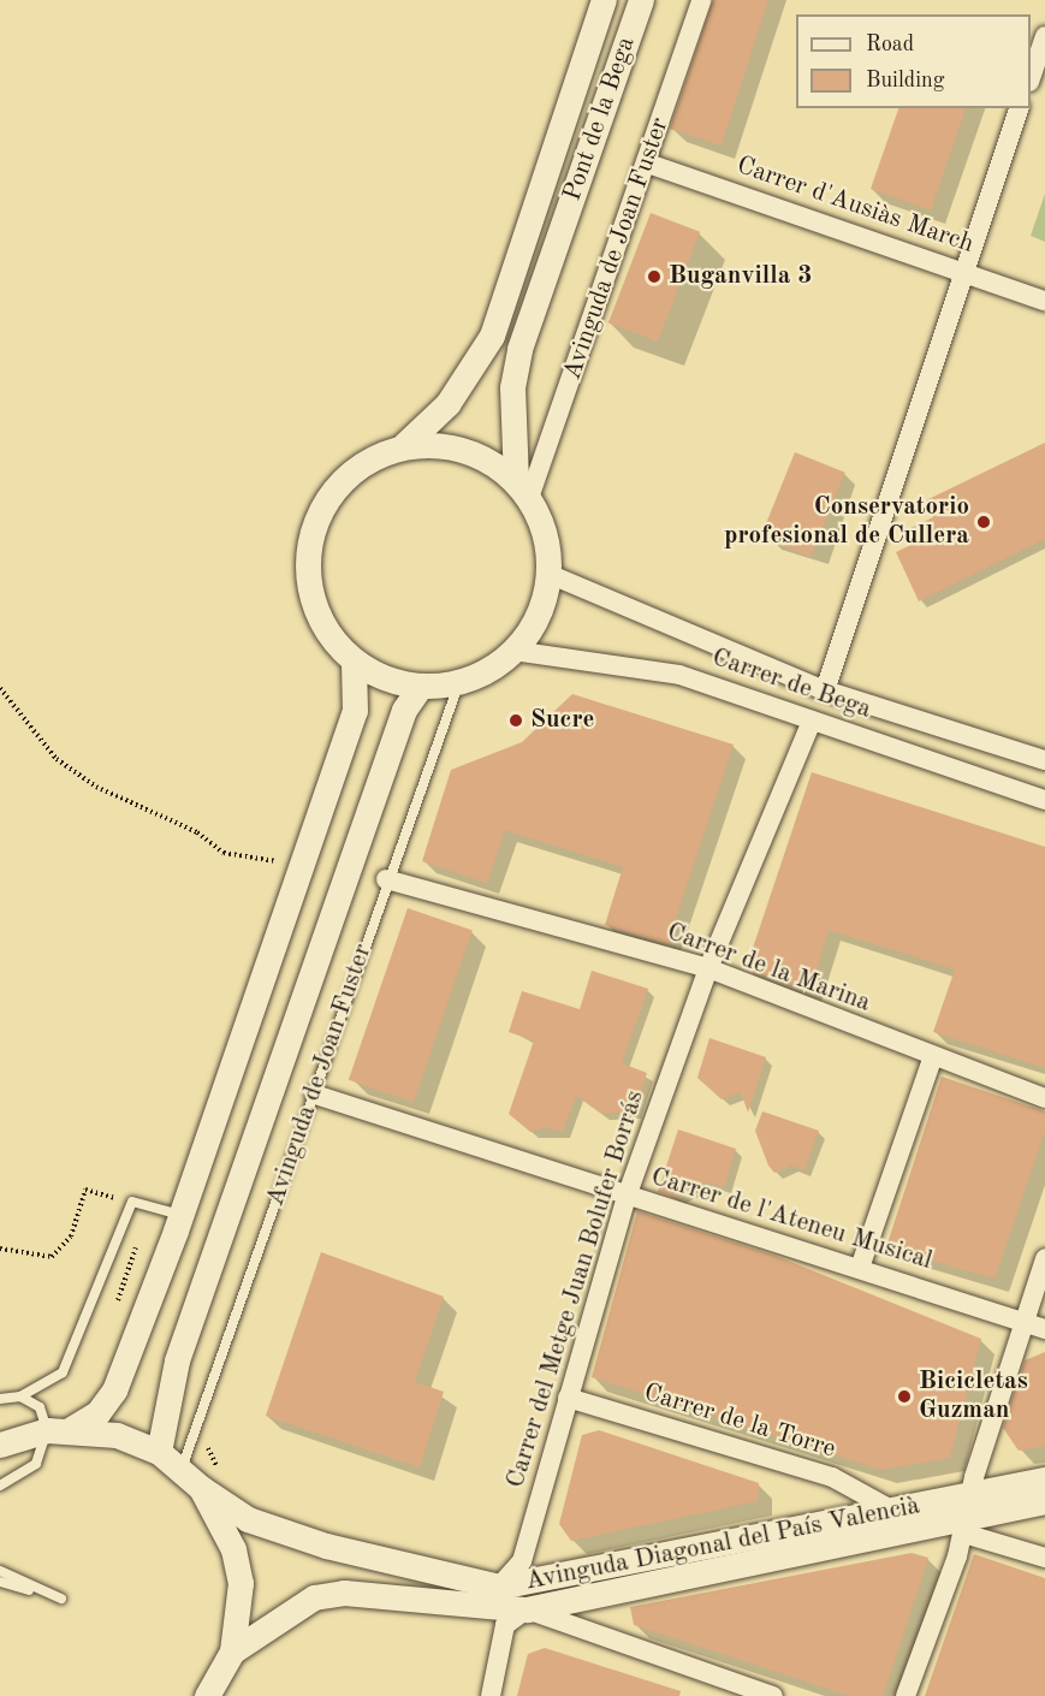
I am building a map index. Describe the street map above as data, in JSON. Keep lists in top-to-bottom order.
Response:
{
  "streets": {
    "street": [
      "Pont de la Bega",
      "Carrer d'Ausiàs March",
      "Avinguda de Joan Fuster",
      "Carrer de Bega",
      "Carrer de la Marina",
      "Carrer de l'Ateneu Musical",
      "Carrer del Metge Juan Bolufer Borrás",
      "Carrer de la Torre",
      "Avinguda Diagonal del País Valencià"
    ]
  },
  "crossings": [
    ["Pont de la Bega", "Avinguda de Joan Fuster"],
    ["Pont de la Bega", "Carrer de Bega"],
    ["Carrer d'Ausiàs March", "Avinguda de Joan Fuster"],
    ["Avinguda de Joan Fuster", "Carrer de Bega"],
    ["Avinguda de Joan Fuster", "Carrer de la Marina"],
    ["Avinguda de Joan Fuster", "Carrer de l'Ateneu Musical"],
    ["Carrer de Bega", "Carrer del Metge Juan Bolufer Borrás"],
    ["Carrer de la Marina", "Carrer del Metge Juan Bolufer Borrás"],
    ["Carrer de l'Ateneu Musical", "Carrer del Metge Juan Bolufer Borrás"],
    ["Carrer del Metge Juan Bolufer Borrás", "Carrer de la Torre"],
    ["Carrer del Metge Juan Bolufer Borrás", "Avinguda Diagonal del País Valencià"],
    ["Carrer de la Torre", "Avinguda Diagonal del País Valencià"]
  ],
  "places": [
    "Buganvilla 3",
    "Conservatorio profesional de Cullera",
    "Sucre",
    "Bicicletas Guzman"
  ],
  "legend": ["Road", "Building"]
}
